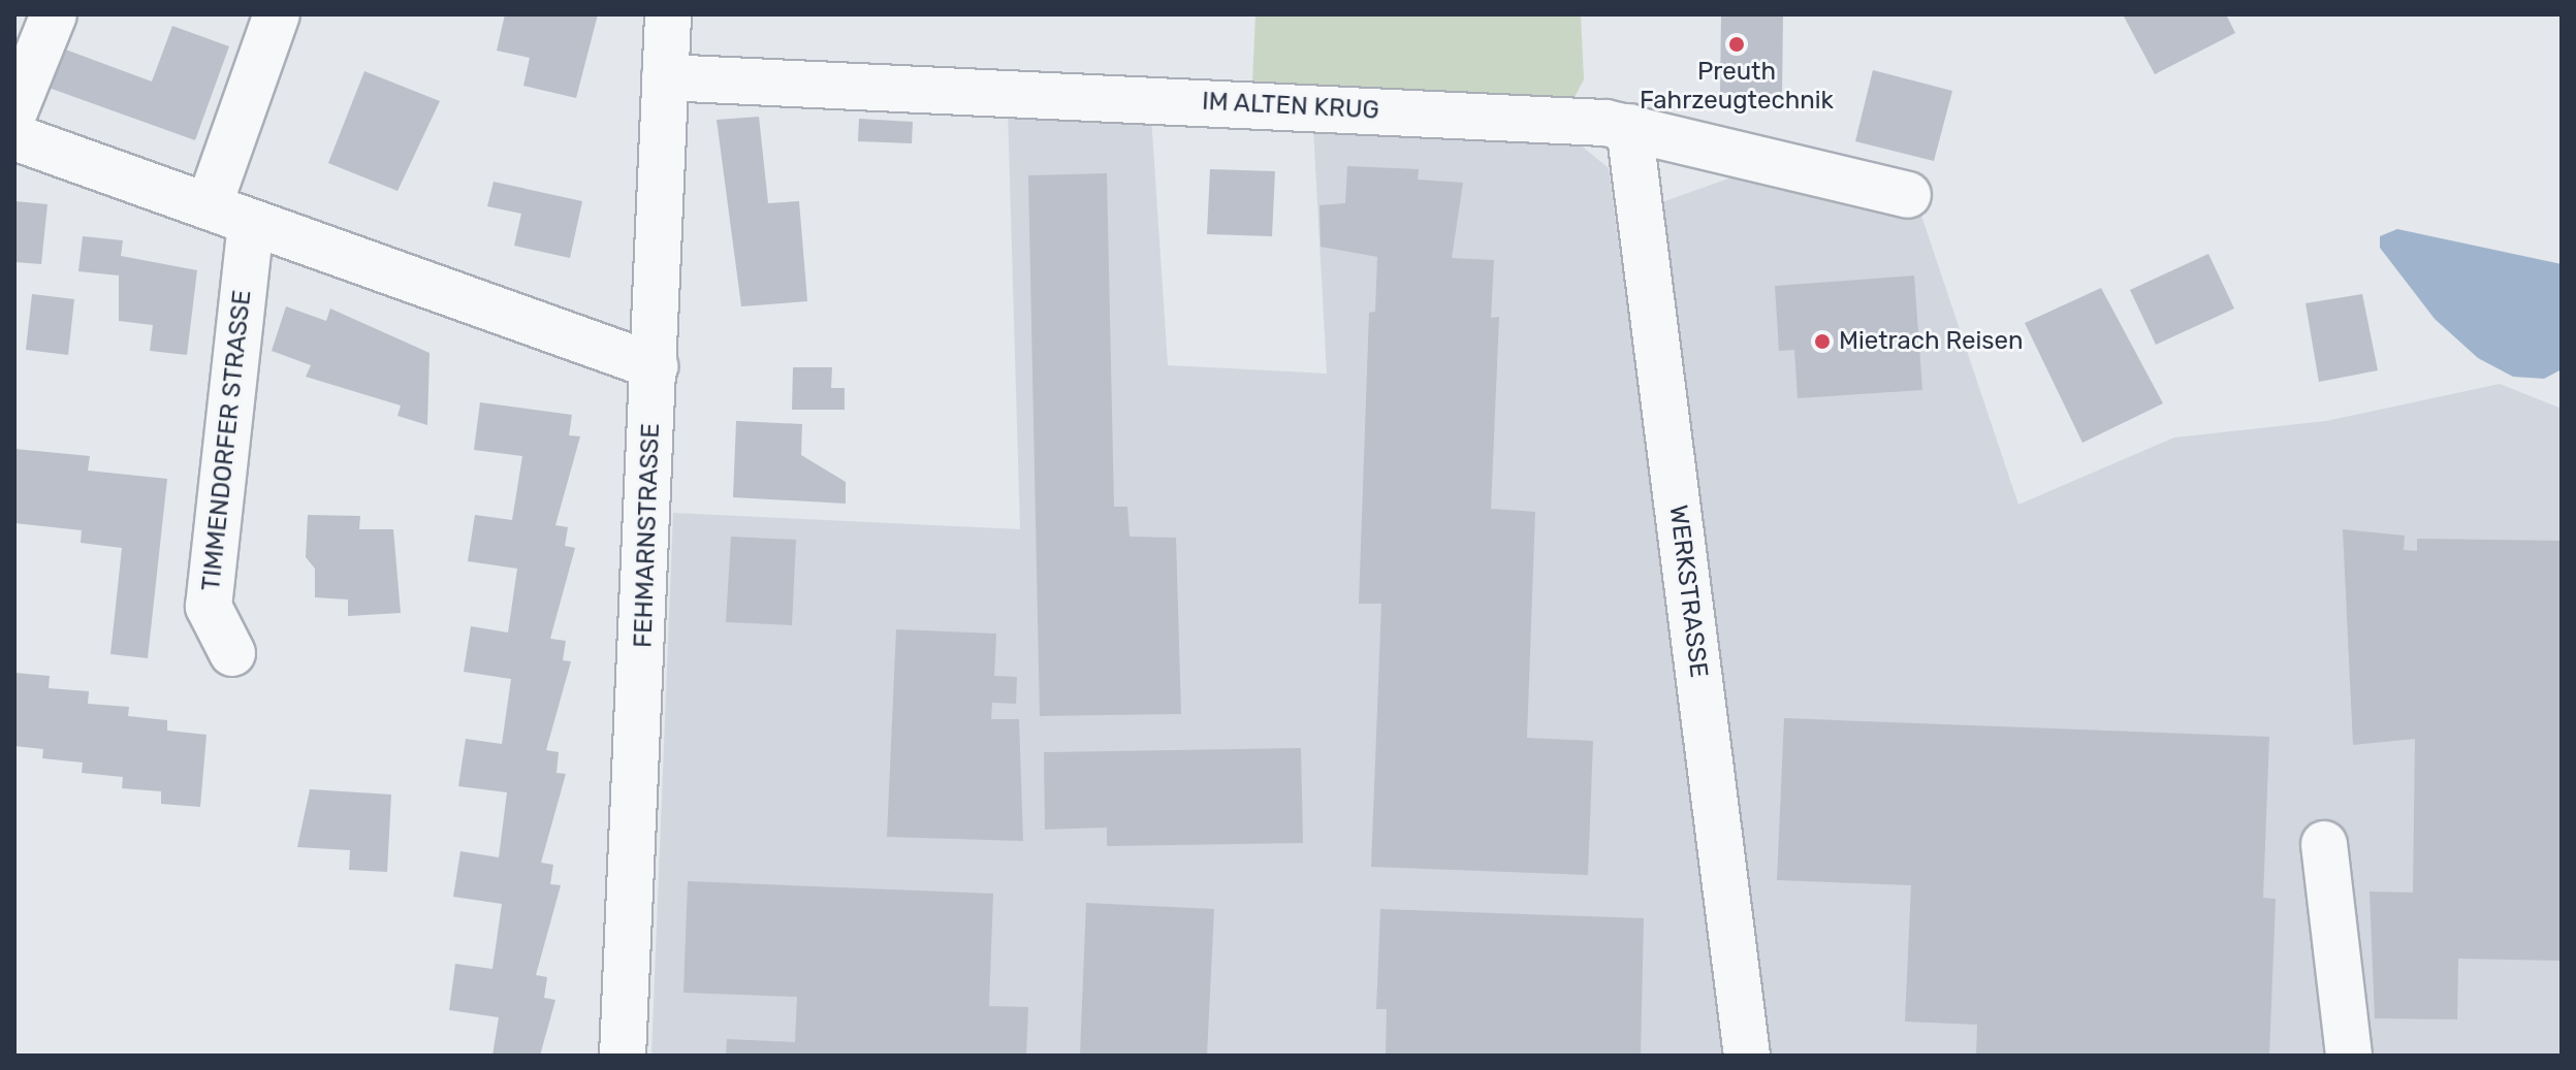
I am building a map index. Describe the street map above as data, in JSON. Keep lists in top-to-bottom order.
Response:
{
  "streets": {
    "street": [
      "IM ALTEN KRUG",
      "TIMMENDORFER STRASSE",
      "FEHMARNSTRASSE",
      "WERKSTRASSE"
    ]
  },
  "crossings": [
    ["IM ALTEN KRUG", "FEHMARNSTRASSE"],
    ["IM ALTEN KRUG", "WERKSTRASSE"]
  ],
  "places": ["Preuth Fahrzeugtechnik", "Mietrach Reisen"]
}
